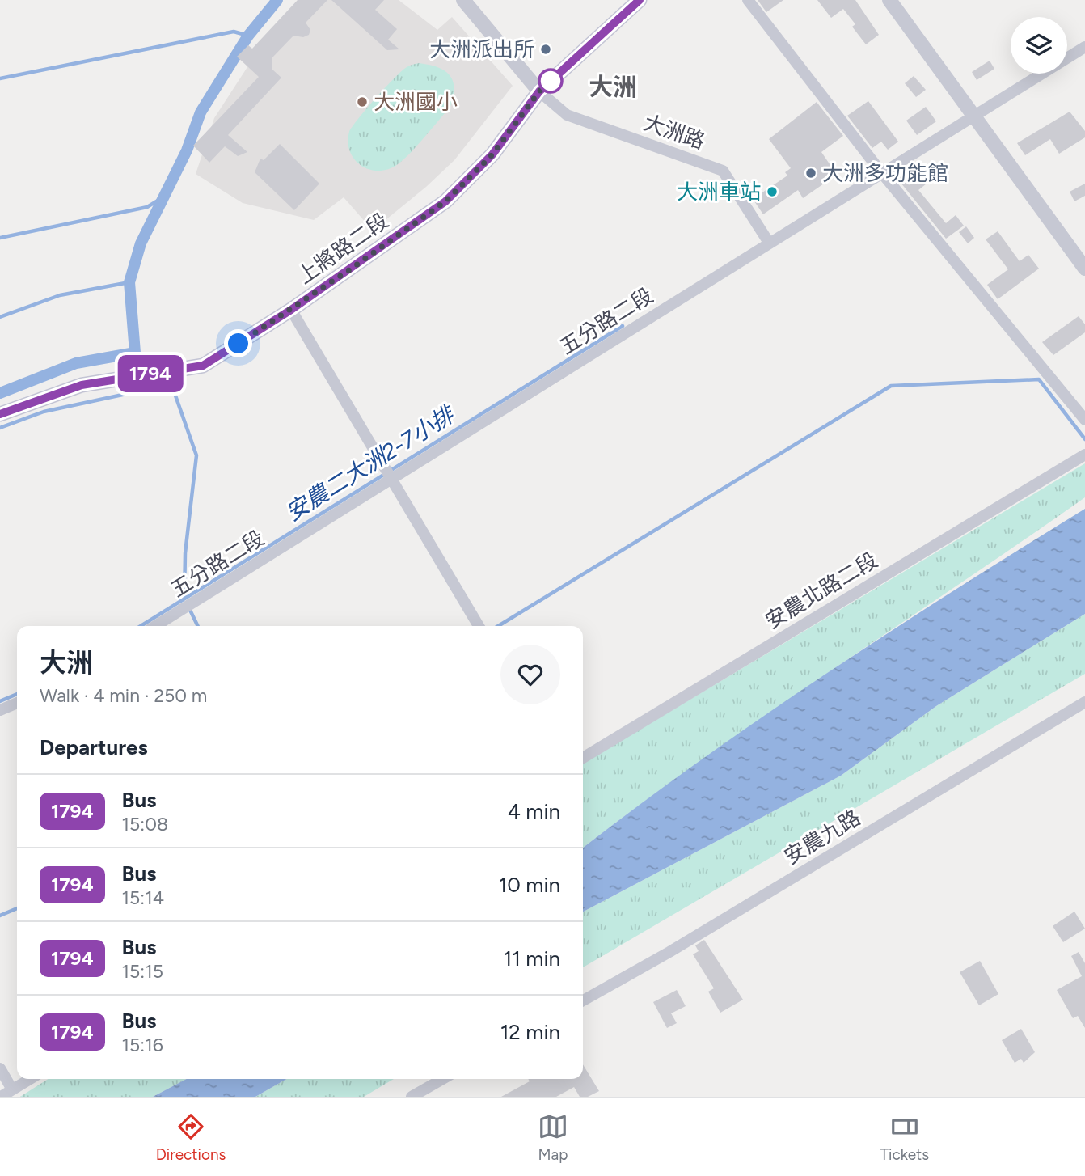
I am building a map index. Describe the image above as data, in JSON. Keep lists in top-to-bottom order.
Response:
{
  "streets": {
    "main road": ["上將路二段"],
    "street": [
      "大洲路",
      "五分路二段",
      "安農北路二段",
      "安農九路"
    ]
  },
  "crossings": [
    ["大洲路", "上將路二段"],
    ["大洲路", "五分路二段"]
  ],
  "districts": ["大洲"],
  "water": ["安農二大洲2-7小排"],
  "places": [
    "大洲派出所",
    "大洲國小",
    "大洲多功能館",
    "大洲車站"
  ],
  "lines": ["bus line 1794"],
  "page": {
    "on_map": "1794",
    "heading": [
      ["大洲", "Walk · 4 min · 250 m"],
      "Departures"
    ],
    "list": [
      {
        "mark": "1794",
        "name": "Bus",
        "note": "15:08",
        "value": "4 min"
      },
      {
        "mark": "1794",
        "name": "Bus",
        "note": "15:14",
        "value": "10 min"
      },
      {
        "mark": "1794",
        "name": "Bus",
        "note": "15:15",
        "value": "11 min"
      },
      {
        "mark": "1794",
        "name": "Bus",
        "note": "15:16",
        "value": "12 min"
      }
    ],
    "tabs": ["Directions", "Map", "Tickets"]
  }
}
